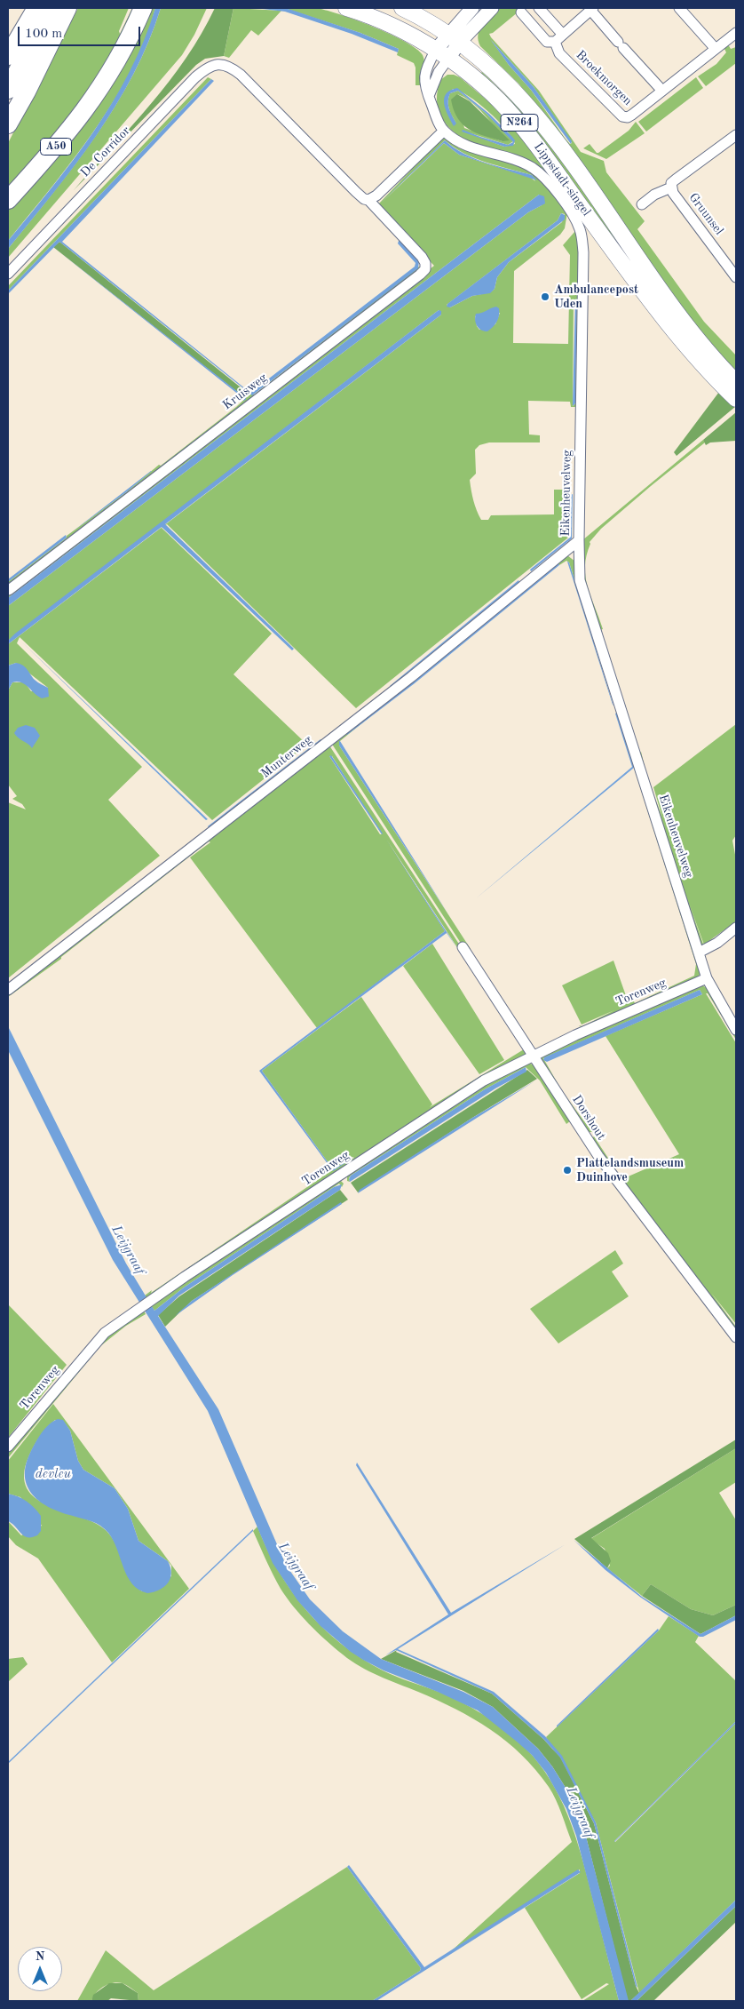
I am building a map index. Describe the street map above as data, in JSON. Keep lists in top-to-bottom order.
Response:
{
  "streets": {
    "highway": ["A50"],
    "main road": ["N264", "Lippstadt-singel"],
    "street": [
      "Broekmorgen",
      "De Corridor",
      "Gruunsel",
      "Kruisweg",
      "Eikenheuvelweg",
      "Munterweg",
      "Torenweg",
      "Dorshout"
    ]
  },
  "crossings": [
    ["De Corridor", "Kruisweg"],
    ["Eikenheuvelweg", "Munterweg"],
    ["Eikenheuvelweg", "Torenweg"],
    ["Torenweg", "Dorshout"]
  ],
  "water": ["Leijgraaf", "devleu"],
  "places": ["Ambulancepost Uden", "Plattelandsmuseum Duinhove"],
  "scale_bar": "100 m",
  "north": "top"
}
